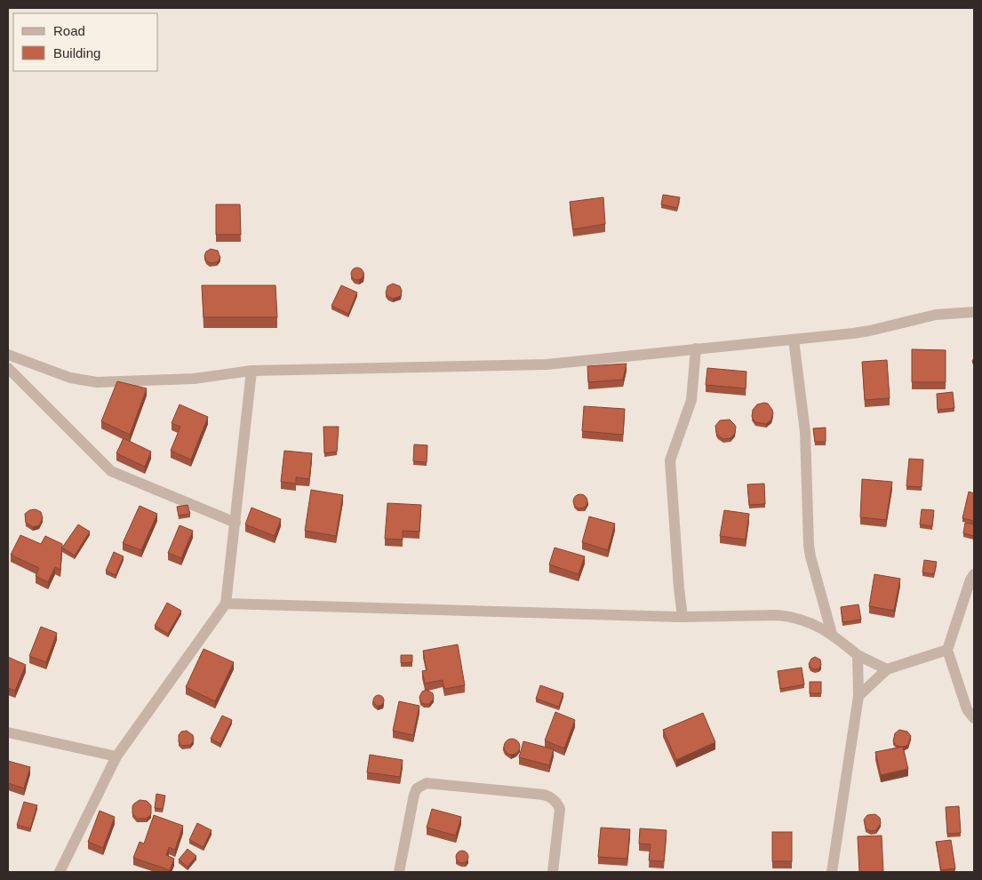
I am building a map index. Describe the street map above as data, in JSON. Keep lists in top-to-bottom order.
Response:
{
  "legend": ["Road", "Building"]
}
